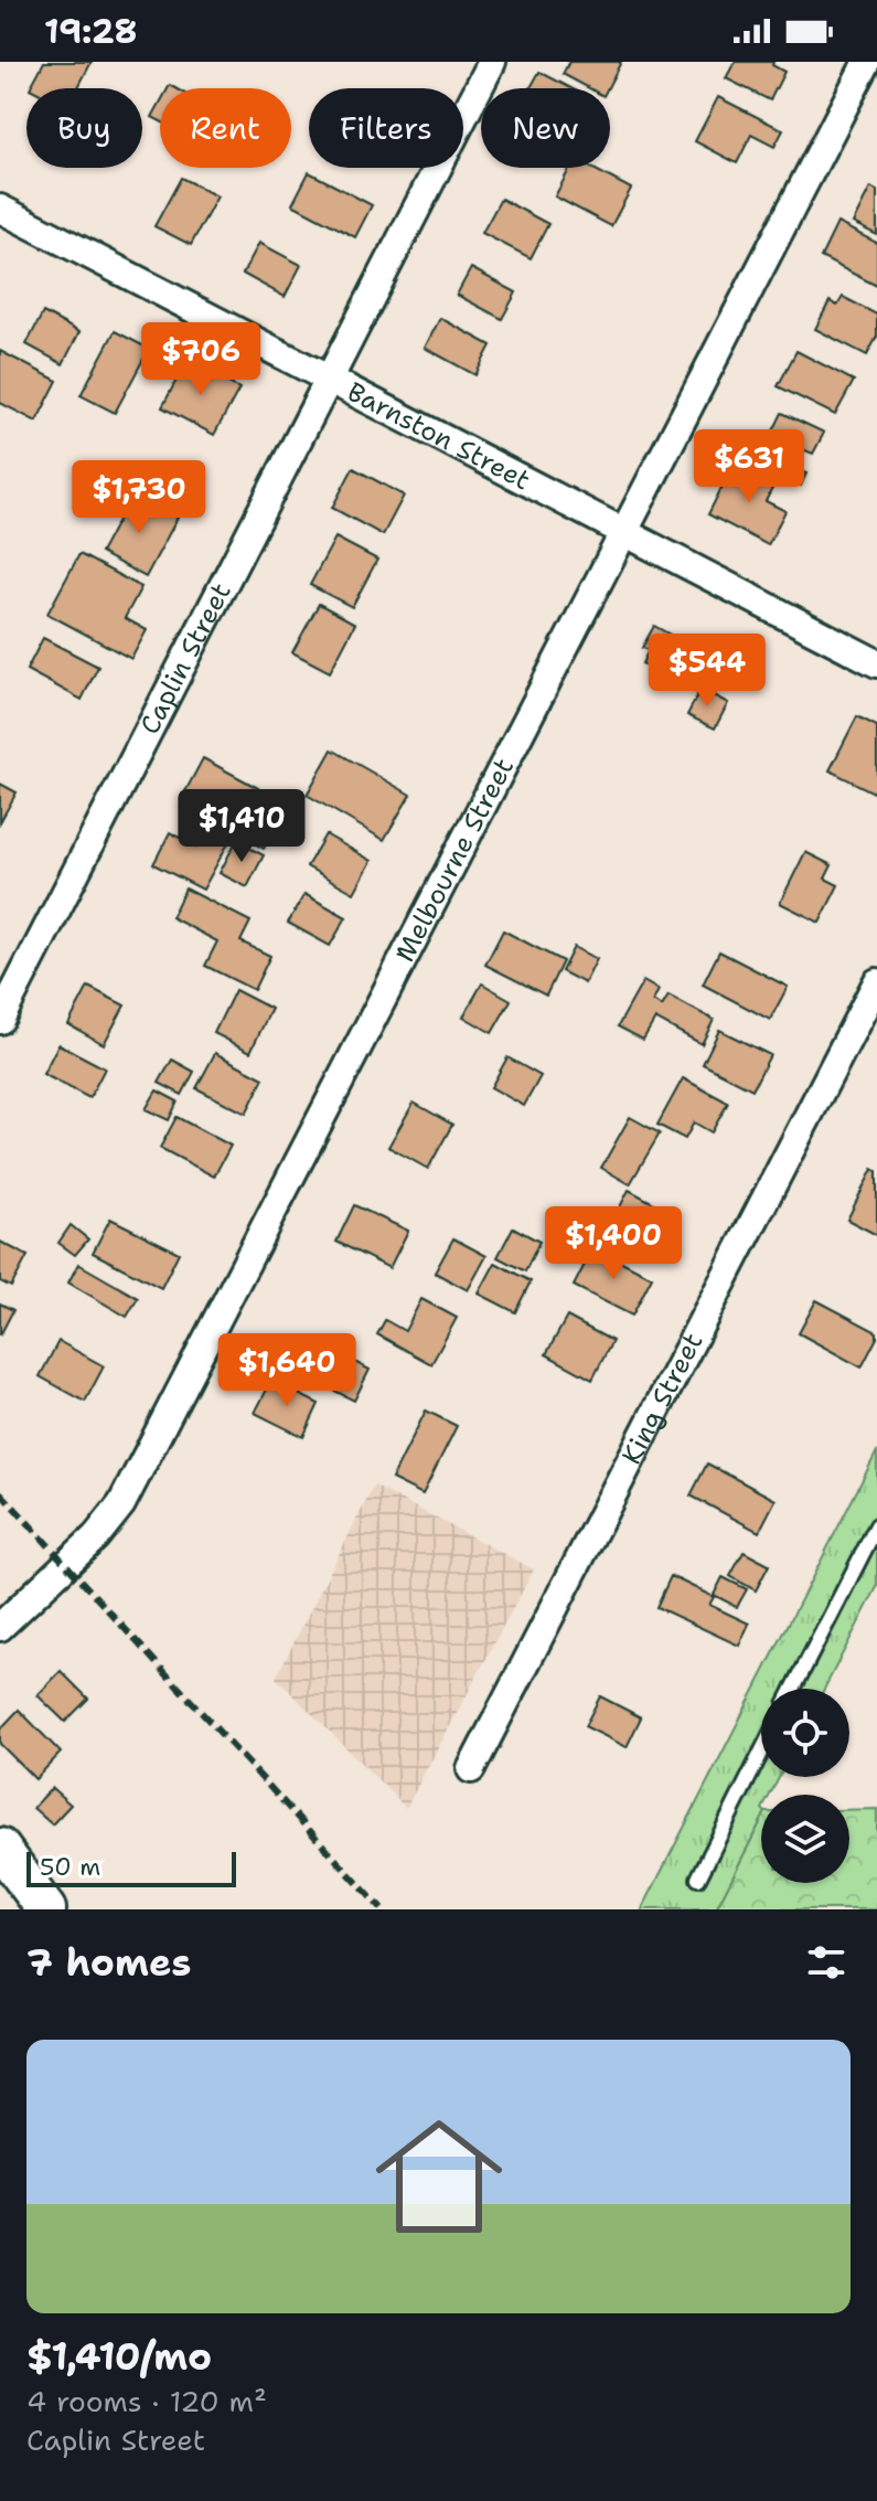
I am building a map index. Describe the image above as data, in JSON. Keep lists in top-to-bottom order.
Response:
{
  "streets": {
    "street": [
      "Barnston Street",
      "Caplin Street",
      "Melbourne Street",
      "King Street"
    ]
  },
  "crossings": [
    ["Barnston Street", "Caplin Street"],
    ["Barnston Street", "Melbourne Street"]
  ],
  "scale_bar": "50 m",
  "page": {
    "status": "19:28",
    "chip": [
      "Buy",
      "Rent",
      "Filters",
      "New"
    ],
    "price": [
      "$706",
      "$631",
      "$1,730",
      "$544",
      "$1,410",
      "$1,400",
      "$1,640"
    ],
    "scale": "50 m",
    "heading": "7 homes",
    "list": [
      {
        "name": "$1,410/mo",
        "note": "4 rooms · 120 m² · Caplin Street"
      }
    ]
  }
}
